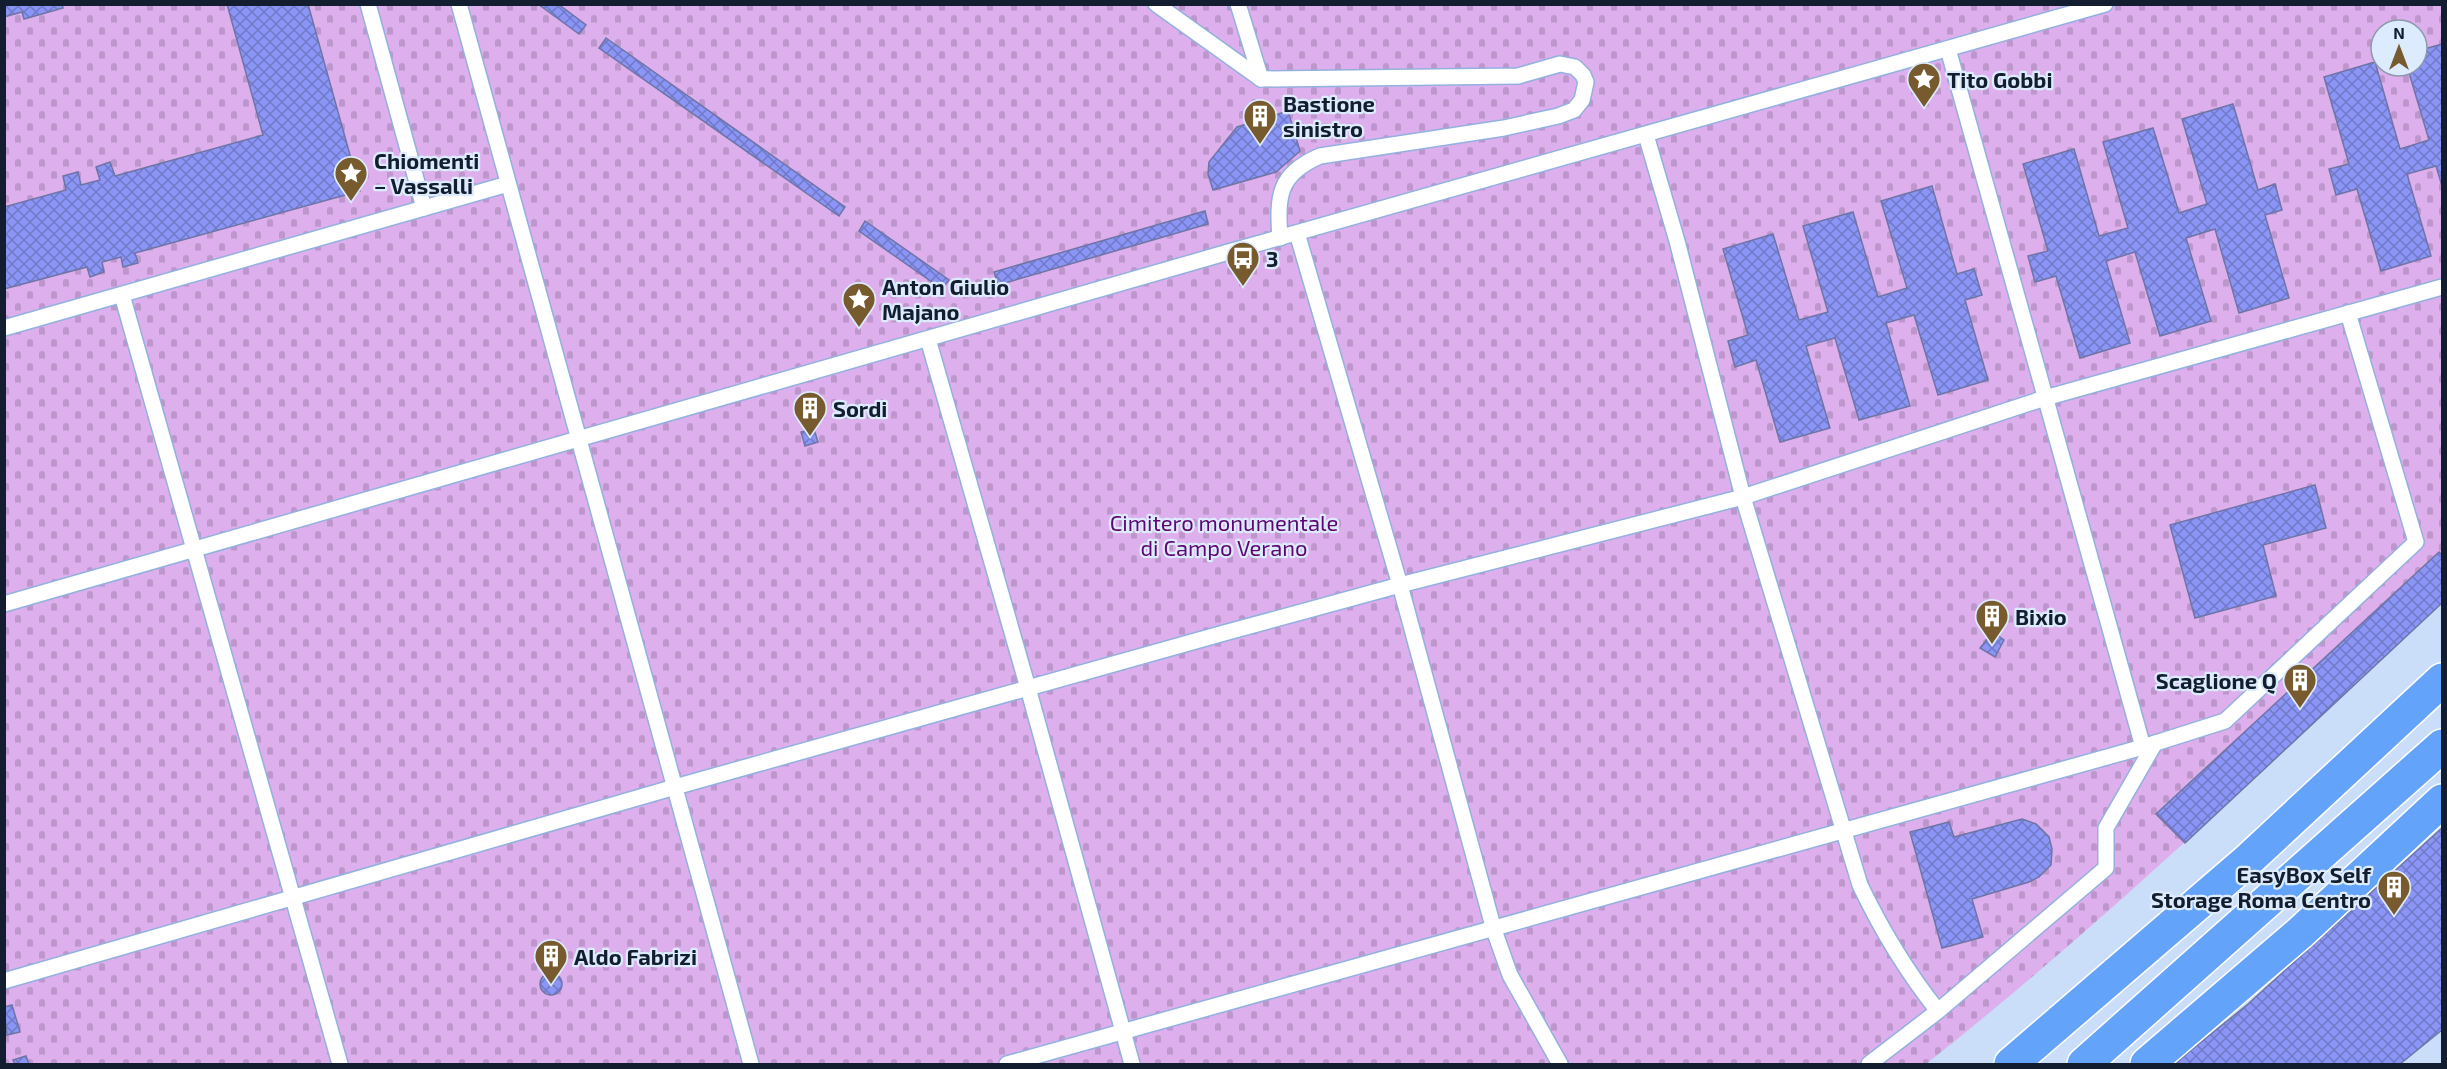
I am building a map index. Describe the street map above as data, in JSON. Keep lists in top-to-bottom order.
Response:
{
  "parks": ["Cimitero monumentale di Campo Verano"],
  "places": {
    "place": ["Tito Gobbi", "Chiomenti – Vassalli", "Anton Giulio Majano"],
    "building": [
      "Bastione sinistro",
      "Sordi",
      "Bixio",
      "Scaglione Q",
      "EasyBox Self Storage Roma Centro",
      "Aldo Fabrizi"
    ],
    "bus stop": ["3"]
  },
  "north": "top"
}
